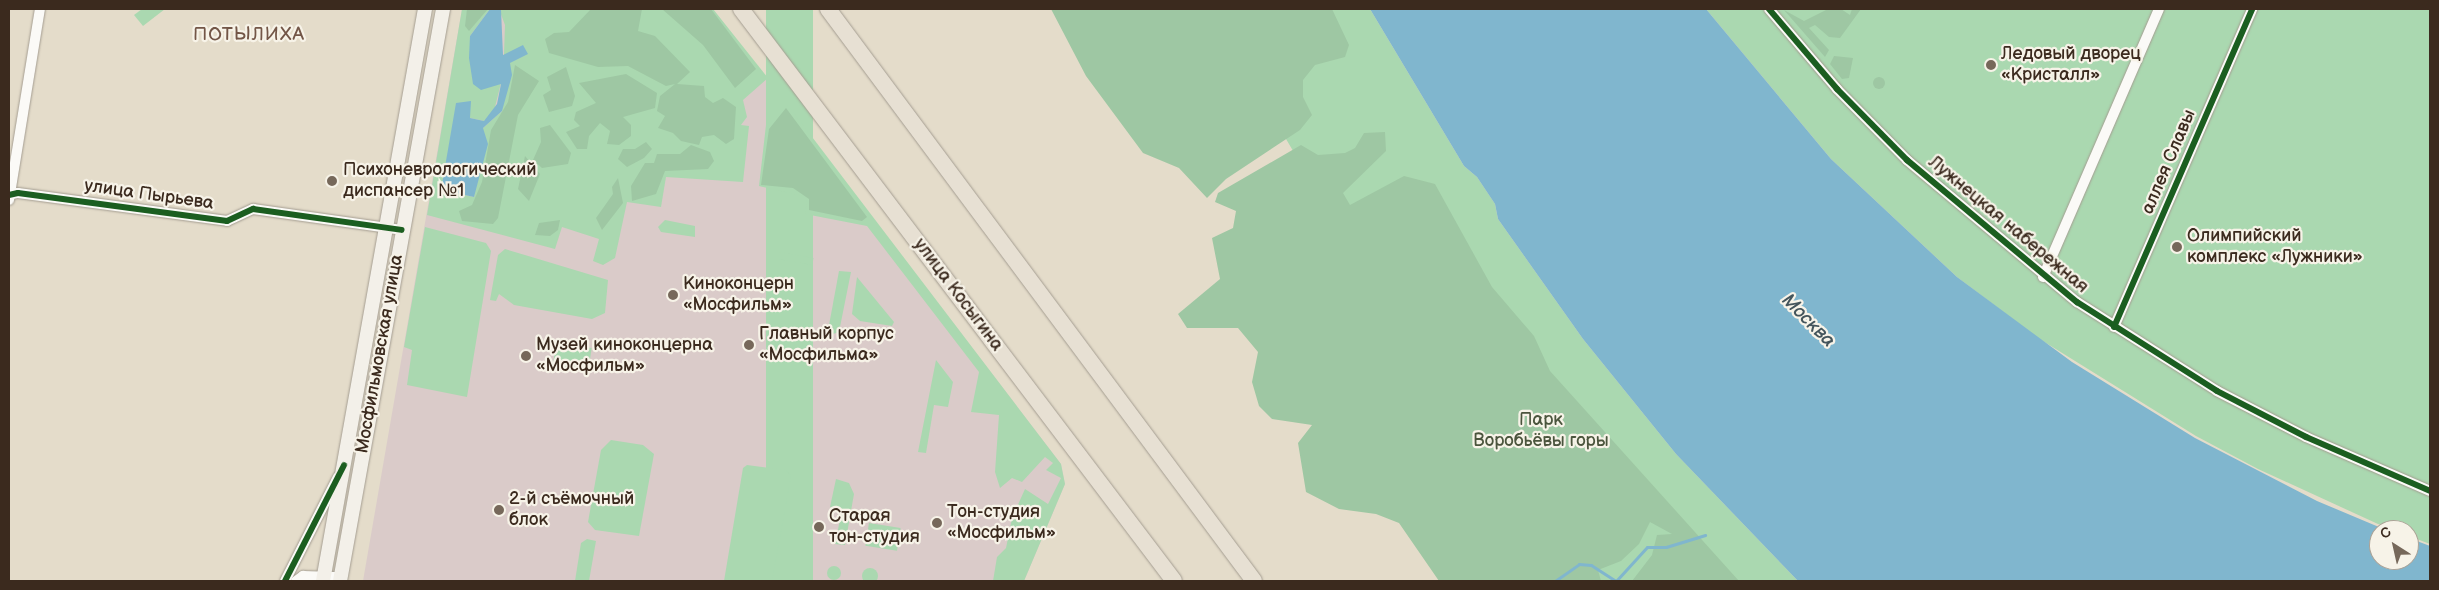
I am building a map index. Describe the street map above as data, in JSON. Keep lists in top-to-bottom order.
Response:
{
  "streets": {
    "main road": ["улица Косыгина", "Мосфильмовская улица"],
    "street": ["аллея Славы", "улица Пырьева", "Лужнецкая набережная"]
  },
  "crossings": [
    ["аллея Славы", "Лужнецкая набережная"],
    ["улица Пырьева", "Мосфильмовская улица"]
  ],
  "districts": ["ПОТЫЛИХА"],
  "water": ["Москва"],
  "parks": ["Парк Воробьёвы горы"],
  "places": [
    "Ледовый дворец «Кристалл»",
    "Психоневрологический диспансер №1",
    "Олимпийский комплекс «Лужники»",
    "Киноконцерн «Мосфильм»",
    "Главный корпус «Мосфильма»",
    "Музей киноконцерна «Мосфильм»",
    "2-й съёмочный блок",
    "Тон-студия «Мосфильм»",
    "Старая тон-студия"
  ],
  "north": "top left"
}
